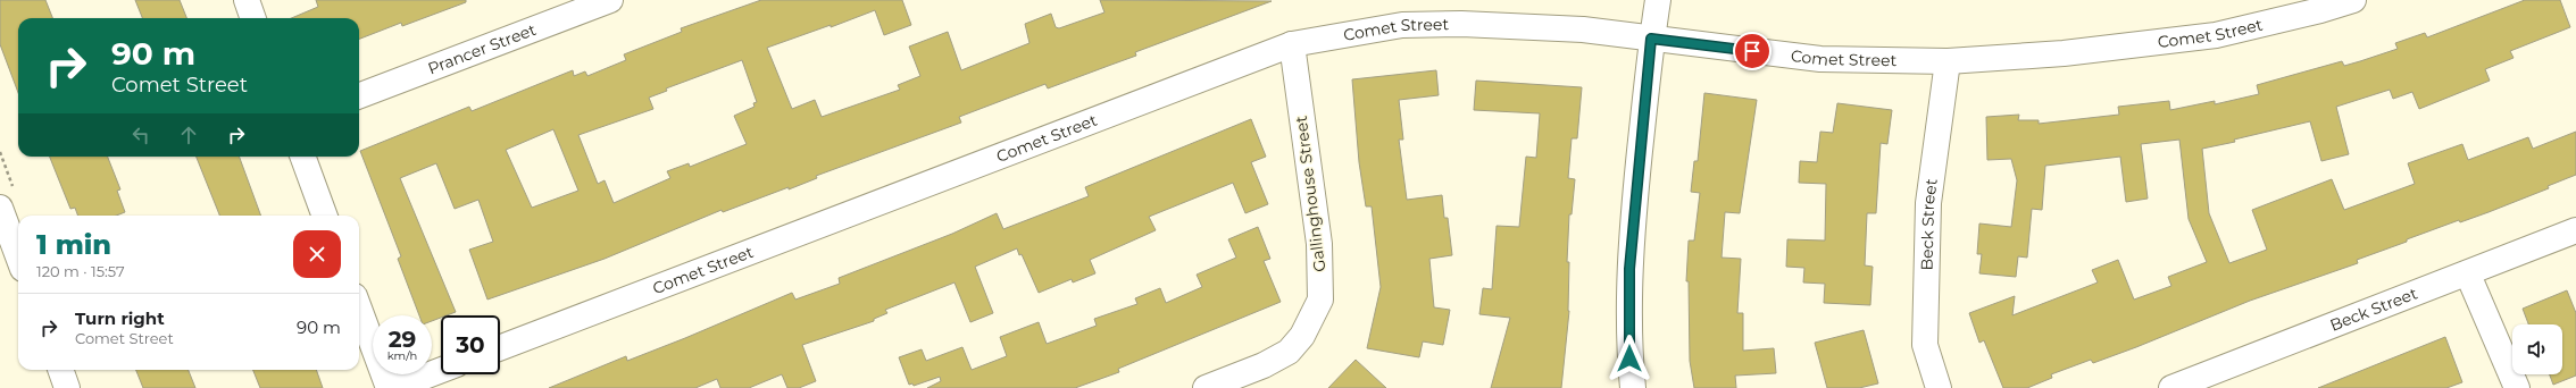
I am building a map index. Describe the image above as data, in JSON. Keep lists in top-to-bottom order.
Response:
{
  "streets": {
    "street": [
      "Comet Street",
      "Prancer Street",
      "Gallinghouse Street",
      "Beck Street"
    ]
  },
  "crossings": [
    ["Comet Street", "Gallinghouse Street"],
    ["Comet Street", "Beck Street"]
  ],
  "page": {
    "turn": ["90 m", "Comet Street"],
    "heading": ["1 min", "120 m · 15:57"],
    "list": [
      {
        "name": "Turn right",
        "note": "Comet Street",
        "value": "90 m"
      }
    ],
    "speed": "29 km/h",
    "limit": "30"
  }
}
